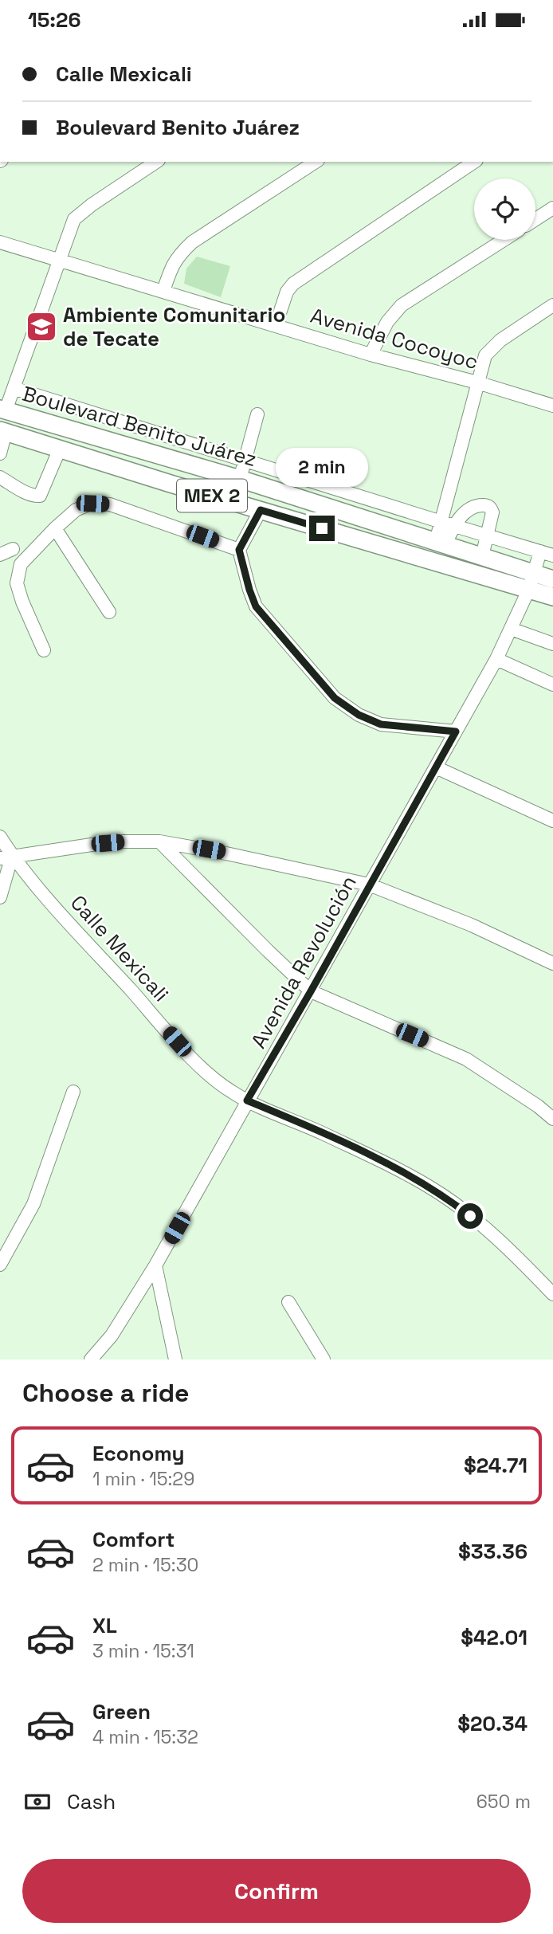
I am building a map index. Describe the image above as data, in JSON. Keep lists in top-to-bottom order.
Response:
{
  "streets": {
    "main road": ["Boulevard Benito Juárez", "MEX 2"],
    "street": ["Avenida Cocoyoc", "Calle Mexicali", "Avenida Revolución"]
  },
  "crossings": [
    ["Boulevard Benito Juárez", "Avenida Revolución"],
    ["Calle Mexicali", "Avenida Revolución"]
  ],
  "places": {
    "school or university": ["Ambiente Comunitario de Tecate"]
  },
  "page": {
    "status": "15:26",
    "banner": ["Calle Mexicali", "Boulevard Benito Juárez"],
    "bubble": "2 min",
    "heading": "Choose a ride",
    "list": [
      {
        "name": "Economy",
        "note": "1 min · 15:29",
        "value": "$24.71"
      },
      {
        "name": "Comfort",
        "note": "2 min · 15:30",
        "value": "$33.36"
      },
      {
        "name": "XL",
        "note": "3 min · 15:31",
        "value": "$42.01"
      },
      {
        "name": "Green",
        "note": "4 min · 15:32",
        "value": "$20.34"
      }
    ],
    "pay": ["Cash", "650 m"],
    "buttons": "Confirm"
  }
}
